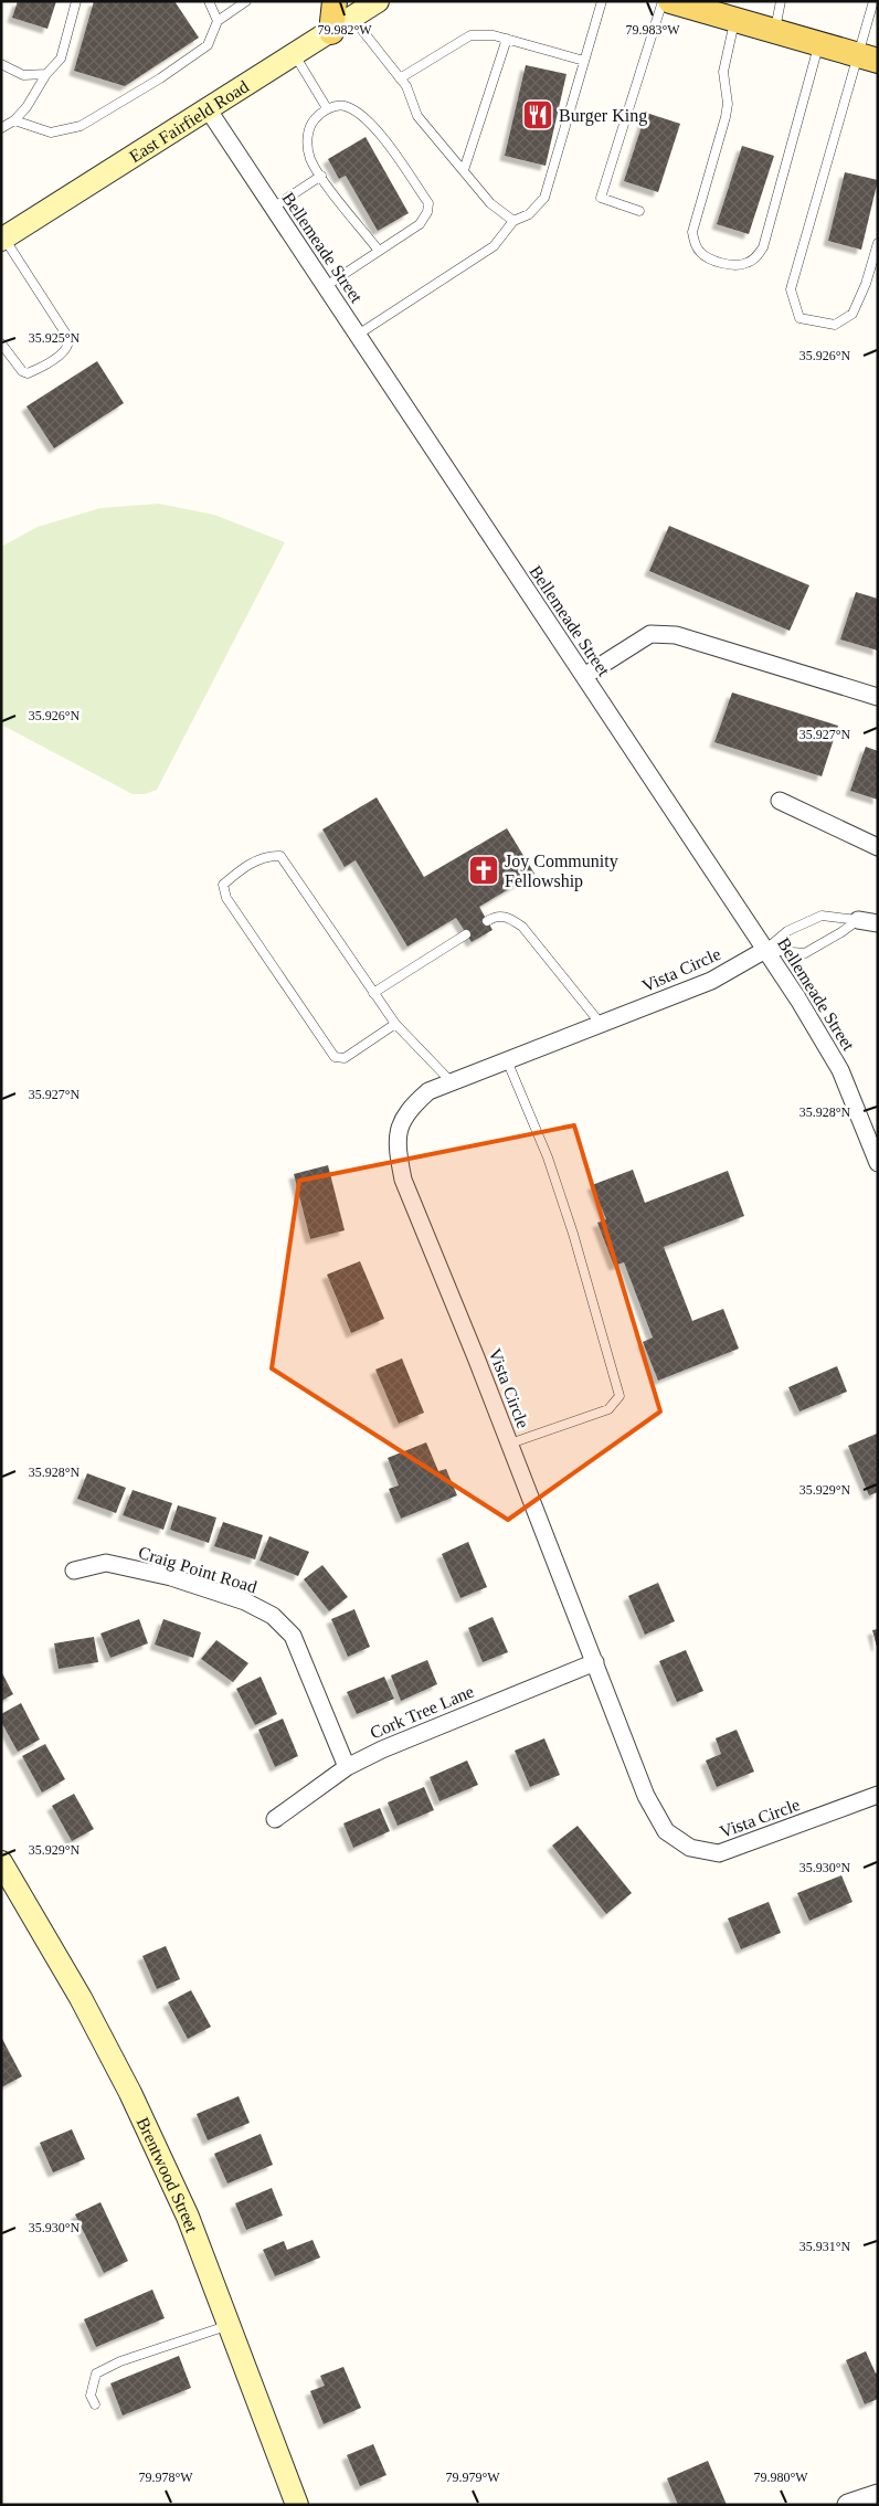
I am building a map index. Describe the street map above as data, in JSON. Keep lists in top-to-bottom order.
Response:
{
  "streets": {
    "main road": ["East Fairfield Road", "Brentwood Street"],
    "street": [
      "Bellemeade Street",
      "Vista Circle",
      "Craig Point Road",
      "Cork Tree Lane"
    ]
  },
  "crossings": [
    ["East Fairfield Road", "Bellemeade Street"],
    ["Bellemeade Street", "Vista Circle"],
    ["Vista Circle", "Cork Tree Lane"],
    ["Craig Point Road", "Cork Tree Lane"]
  ],
  "places": {
    "restaurant": ["Burger King"],
    "church": ["Joy Community Fellowship"]
  },
  "coordinates": [
    "79.982°W",
    "79.983°W",
    "35.925°N",
    "35.926°N",
    "35.927°N",
    "35.928°N",
    "35.929°N",
    "35.930°N",
    "35.931°N",
    "79.978°W",
    "79.979°W",
    "79.980°W"
  ]
}
